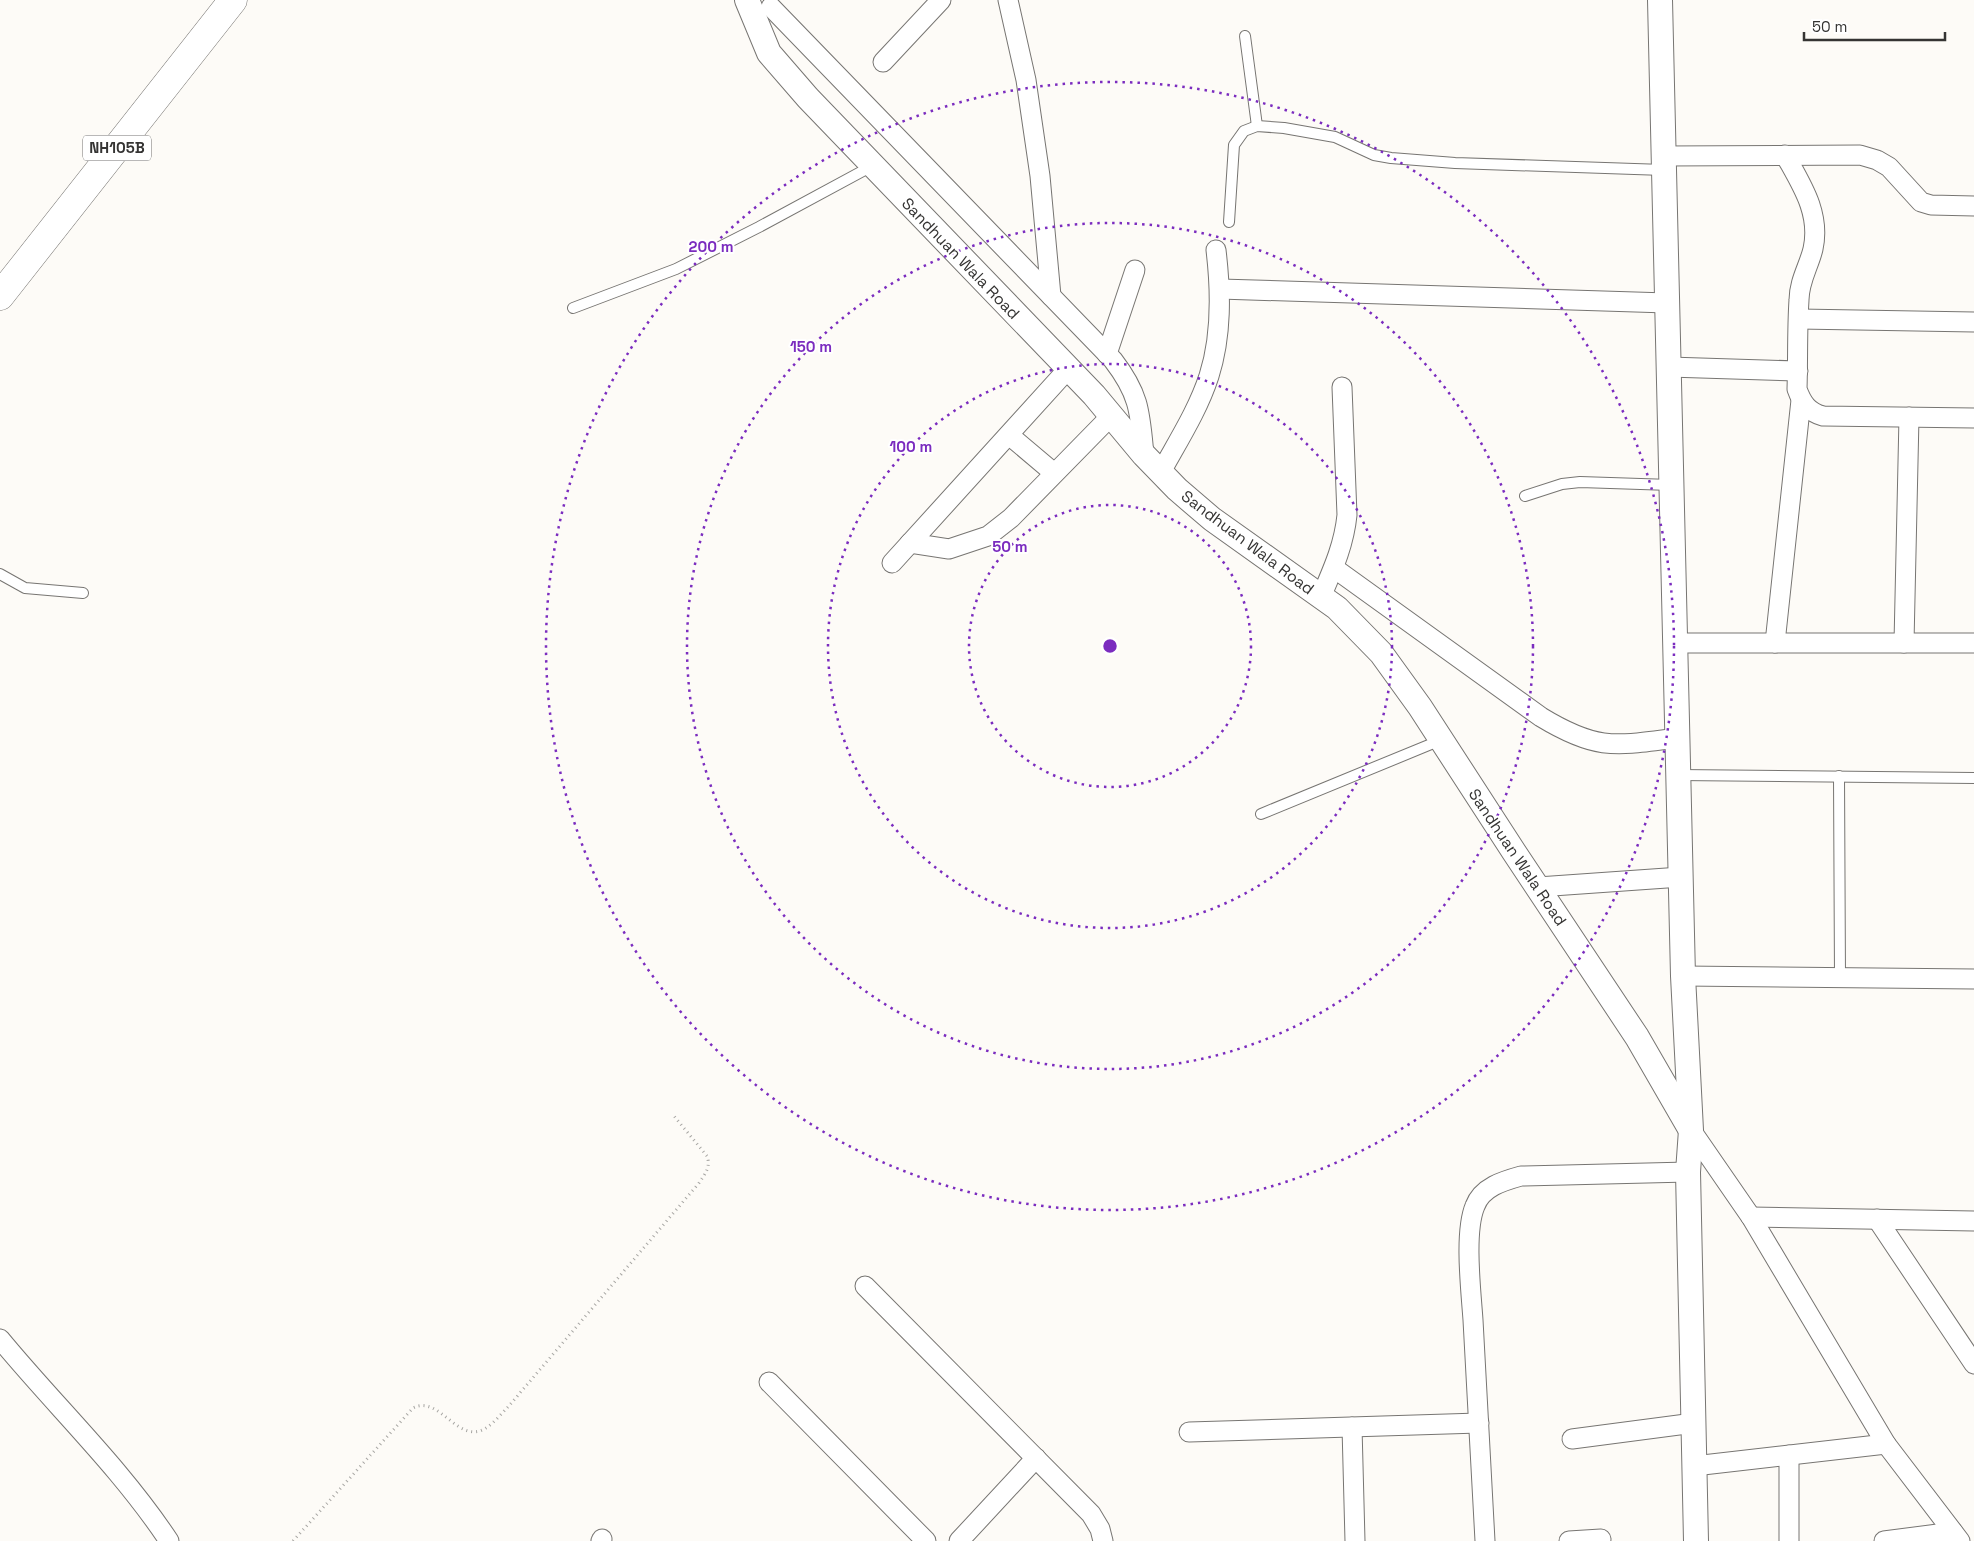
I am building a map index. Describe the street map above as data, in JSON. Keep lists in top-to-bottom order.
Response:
{
  "streets": {
    "highway": ["NH105B"],
    "street": ["Sandhuan Wala Road"]
  },
  "scale_bar": "50 m",
  "rings": [
    "200 m",
    "150 m",
    "100 m",
    "50 m"
  ]
}
